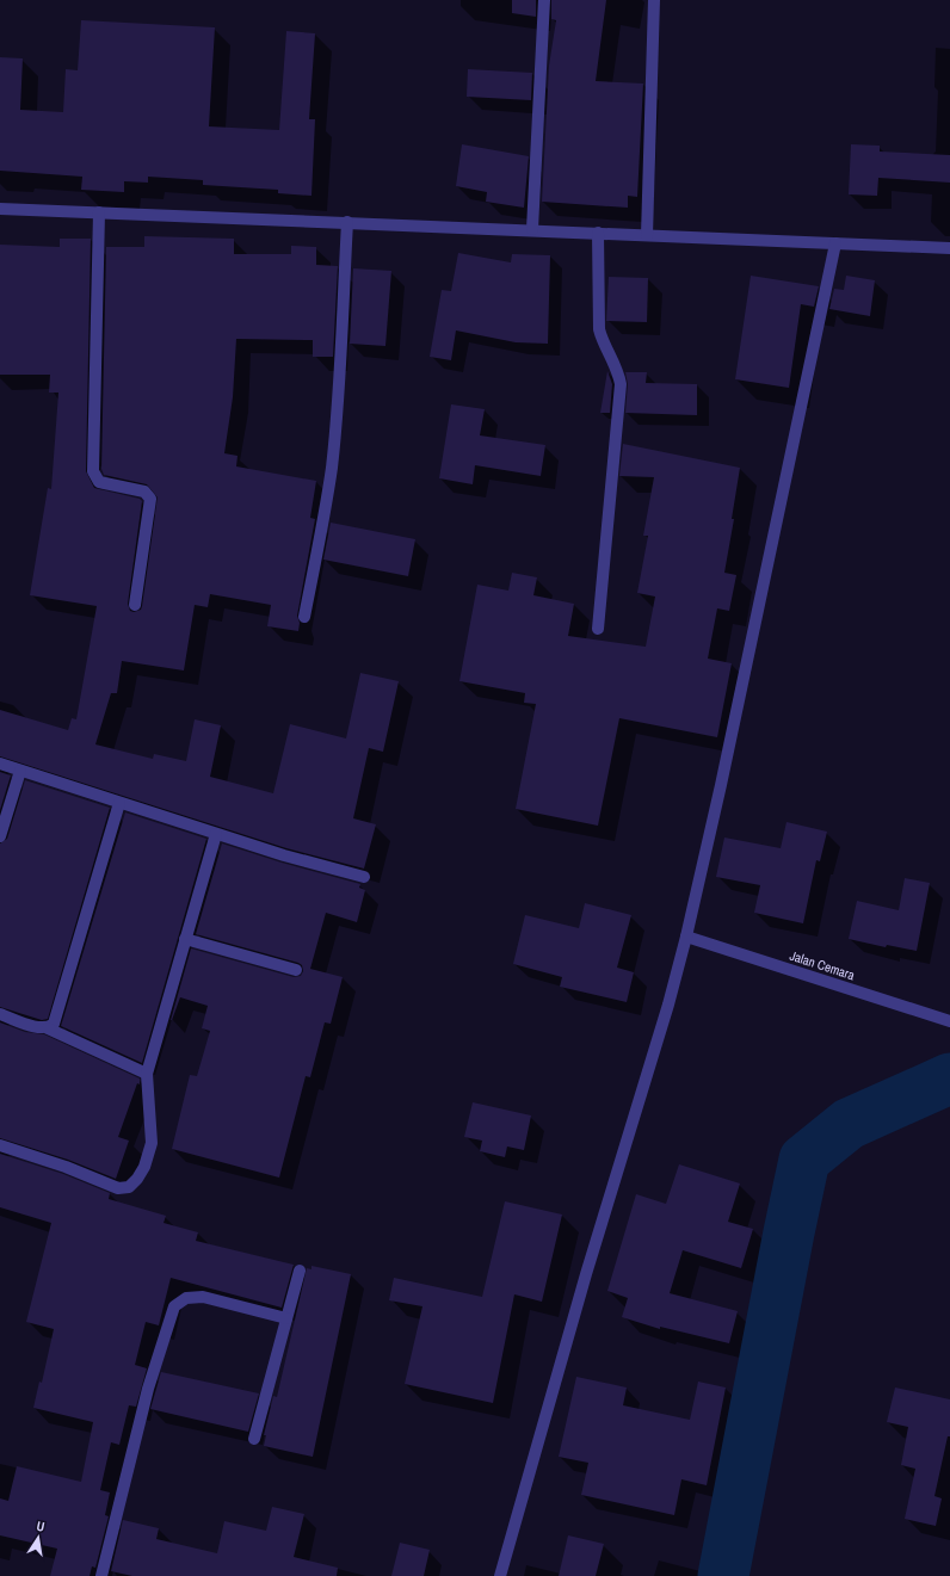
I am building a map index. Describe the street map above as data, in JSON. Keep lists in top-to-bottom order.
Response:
{
  "streets": {
    "street": ["Jalan Cemara"]
  },
  "north": "top"
}
